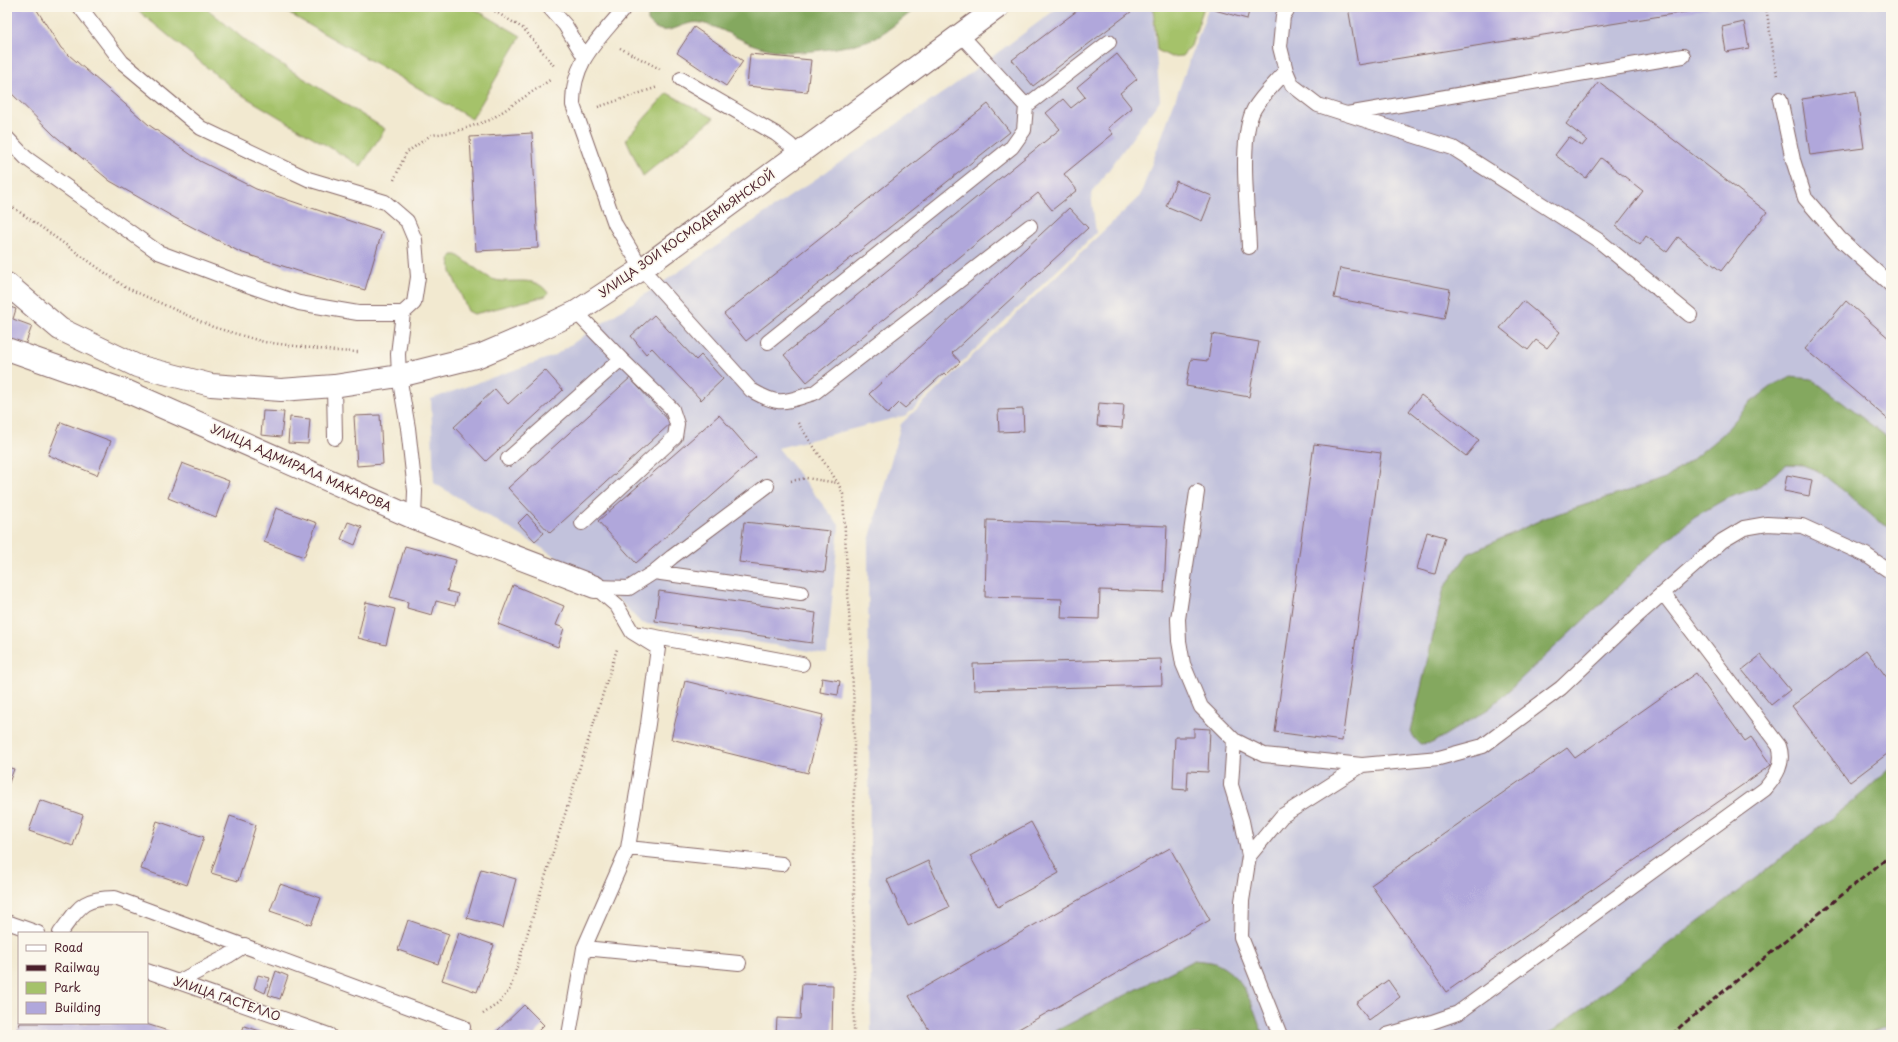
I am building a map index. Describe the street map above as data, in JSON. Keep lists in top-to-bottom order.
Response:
{
  "streets": {
    "street": ["УЛИЦА ЗОИ КОСМОДЕМЬЯНСКОЙ", "УЛИЦА АДМИРАЛА МАКАРОВА"],
    "lane": ["УЛИЦА ГАСТЕЛЛО"]
  },
  "legend": [
    "Road",
    "Railway",
    "Park",
    "Building"
  ]
}
